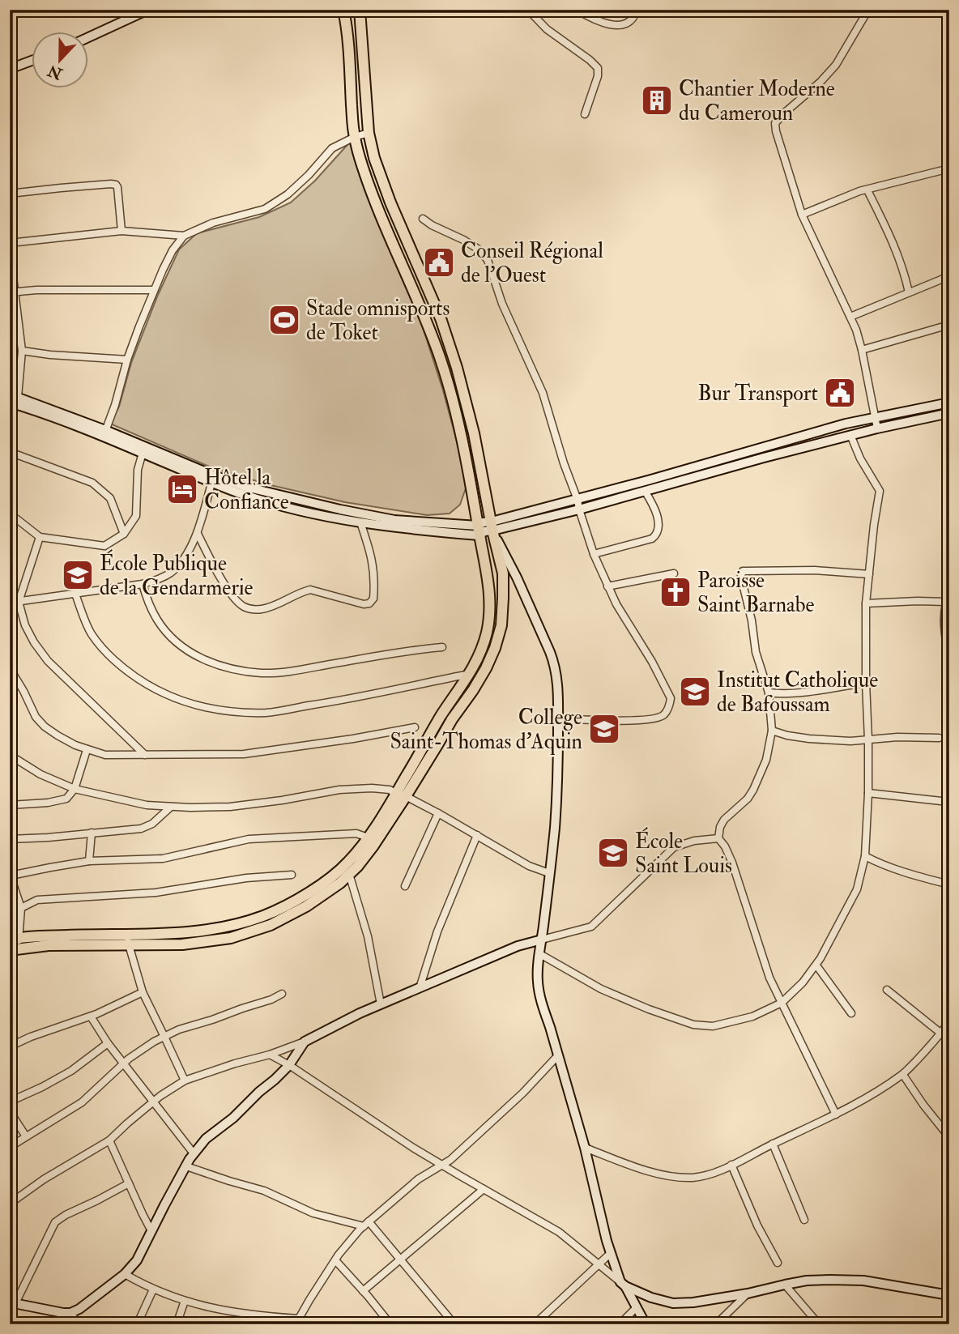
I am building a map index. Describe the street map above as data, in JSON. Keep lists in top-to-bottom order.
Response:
{
  "places": {
    "building": ["Chantier Moderne du Cameroun"],
    "public building": ["Conseil Régional de l'Ouest", "Bur Transport"],
    "sports": ["Stade omnisports de Toket"],
    "hotel": ["Hôtel la Confiance"],
    "school or university": [
      "École Publique de la Gendarmerie",
      "Institut Catholique de Bafoussam",
      "College Saint-Thomas d'Aquin",
      "École Saint Louis"
    ],
    "church": ["Paroisse Saint Barnabe"]
  },
  "north": "bottom"
}
